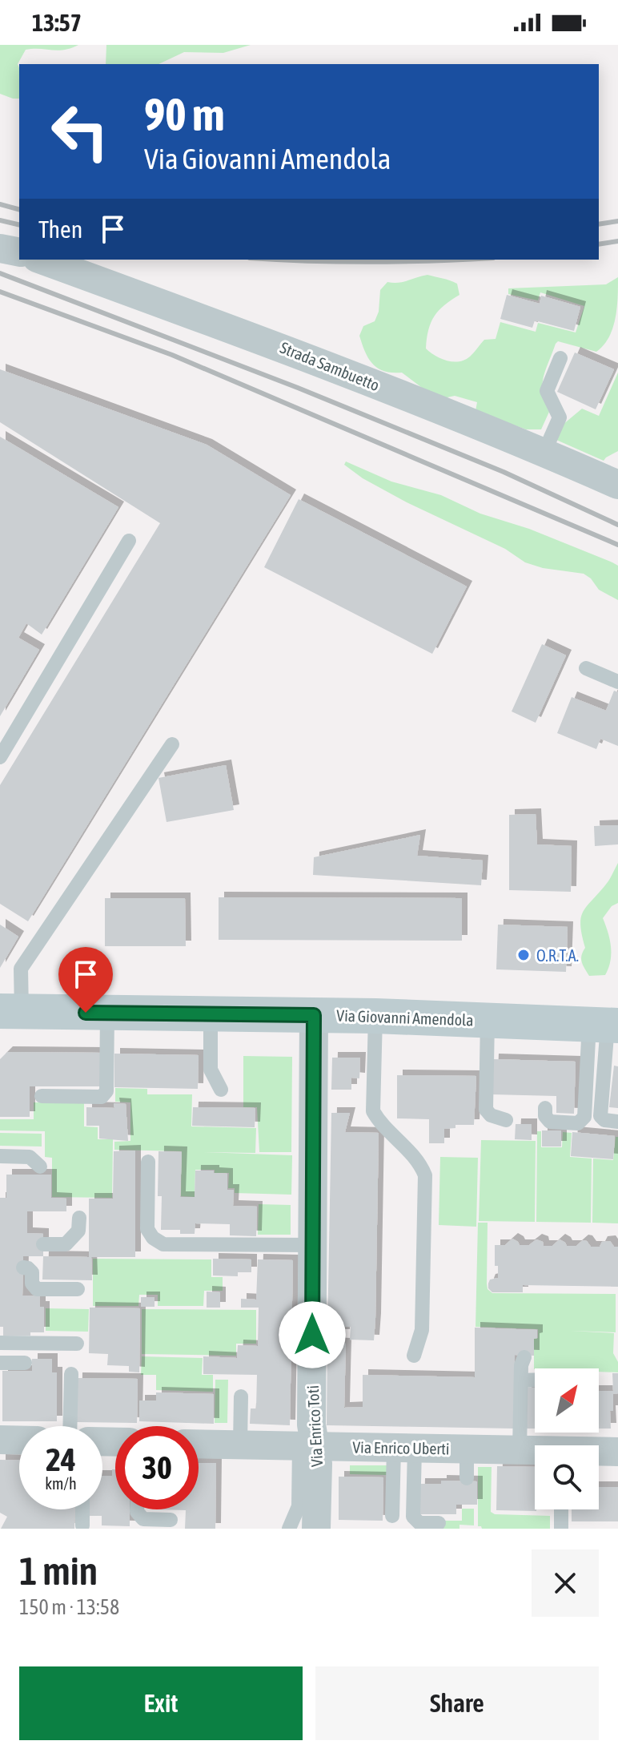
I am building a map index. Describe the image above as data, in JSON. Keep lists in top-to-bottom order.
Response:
{
  "streets": {
    "main road": ["Via Giovanni Amendola"],
    "street": ["Strada Sambuetto", "Via Enrico Toti", "Via Enrico Uberti"]
  },
  "crossings": [
    ["Via Giovanni Amendola", "Via Enrico Toti"],
    ["Via Enrico Toti", "Via Enrico Uberti"]
  ],
  "places": ["O.R.T.A."],
  "north": "top right",
  "page": {
    "status": "13:57",
    "turn": ["90 m", "Via Giovanni Amendola"],
    "then": "Then",
    "speed": "24 km/h",
    "limit": "30",
    "heading": ["1 min", "150 m · 13:58"],
    "buttons": ["Exit", "Share"]
  }
}
